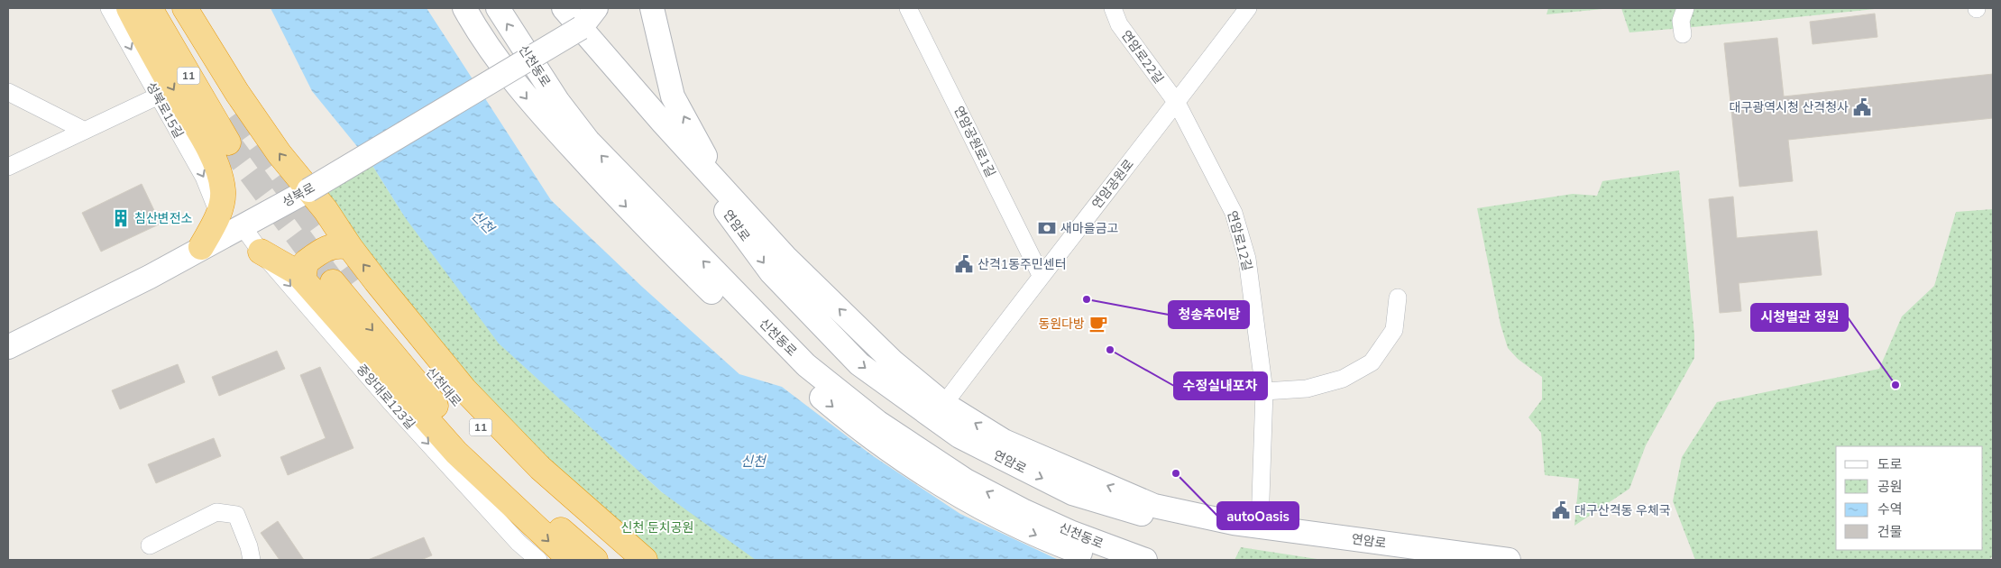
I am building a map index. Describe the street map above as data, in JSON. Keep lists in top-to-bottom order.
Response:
{
  "streets": {
    "highway": ["11", "신천대로"],
    "main road": ["신천동로", "성북로", "연암로"],
    "street": [
      "연암로22길",
      "성북로15길",
      "연암공원로1길",
      "연암공원로",
      "연암로12길",
      "중앙대로123길"
    ]
  },
  "crossings": [
    ["연암로22길", "연암공원로"],
    ["연암로22길", "연암로12길"],
    ["연암공원로1길", "연암공원로"],
    ["연암공원로", "연암로"],
    ["연암공원로", "연암로12길"],
    ["성북로", "중앙대로123길"],
    ["연암로", "연암로12길"]
  ],
  "one_way": ["성북로15길", "중앙대로123길"],
  "water": ["신천"],
  "parks": ["신천 둔치공원"],
  "places": {
    "public building": ["대구광역시청 산격청사", "산격1동주민센터", "대구산격동 우체국"],
    "building": ["침산변전소"],
    "bank": ["새마을금고"],
    "other": [
      "청송추어탕",
      "수정실내포차",
      "시청별관 정원",
      "autoOasis"
    ],
    "cafe": ["동원다방"]
  },
  "legend": [
    "도로",
    "공원",
    "수역",
    "건물"
  ]
}
